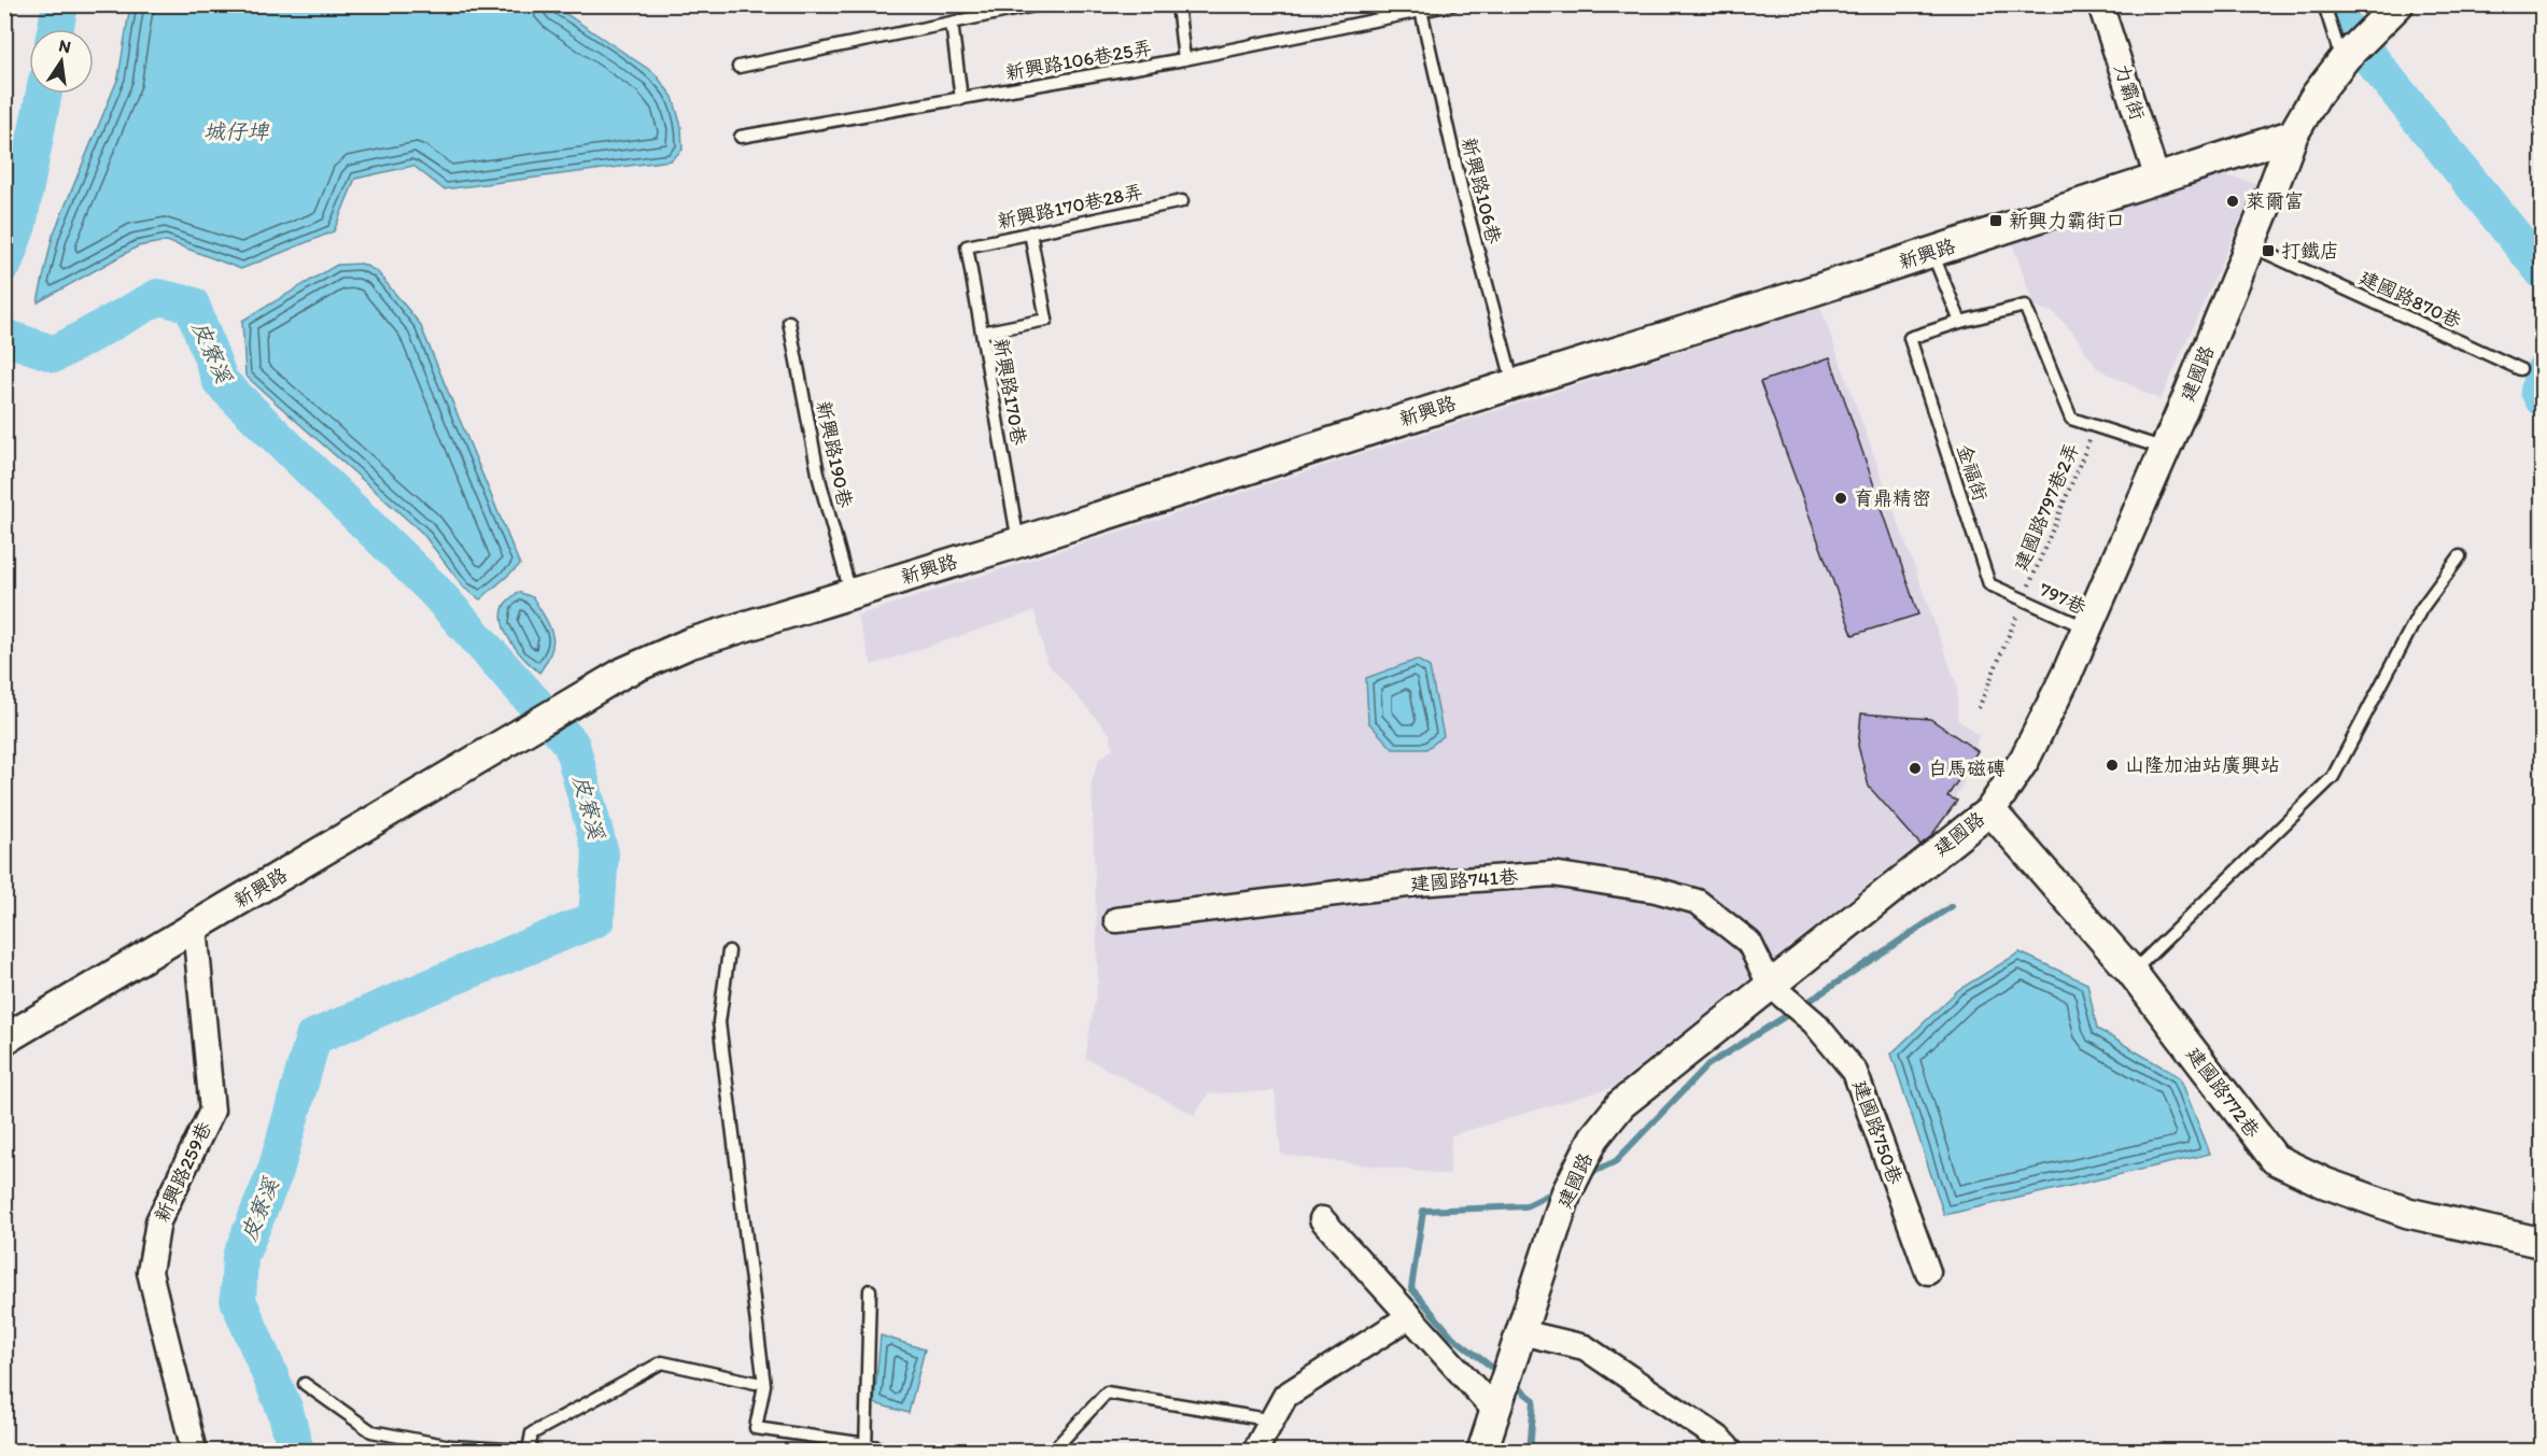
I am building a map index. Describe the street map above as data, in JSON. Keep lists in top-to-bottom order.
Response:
{
  "streets": {
    "street": [
      "力霸街",
      "新興路",
      "建國路",
      "建國路741巷",
      "建國路772巷",
      "建國路750巷",
      "新興路259巷"
    ],
    "lane": [
      "新興路106巷25弄",
      "新興路106巷",
      "新興路170巷28弄",
      "建國路870巷",
      "新興路170巷",
      "新興路190巷",
      "金福街",
      "797巷"
    ],
    "path": ["建國路797巷2弄"]
  },
  "crossings": [
    ["新興路106巷25弄", "新興路106巷"],
    ["力霸街", "新興路"],
    ["新興路106巷", "新興路"],
    ["新興路170巷28弄", "新興路170巷"],
    ["新興路", "建國路"],
    ["新興路", "新興路170巷"],
    ["新興路", "新興路190巷"],
    ["新興路", "新興路259巷"],
    ["建國路870巷", "建國路"],
    ["建國路", "797巷"],
    ["建國路", "建國路741巷"],
    ["建國路", "建國路772巷"],
    ["建國路", "建國路750巷"],
    ["金福街", "建國路797巷2弄"],
    ["金福街", "797巷"],
    ["建國路797巷2弄", "797巷"],
    ["建國路741巷", "建國路750巷"]
  ],
  "water": ["城仔埤", "皮寮溪"],
  "places": {
    "other": [
      "萊爾富",
      "育鼎精密",
      "山隆加油站廣興站",
      "白馬磁磚"
    ],
    "transit": ["新興力霸街口", "打鐵店"]
  },
  "north": "top"
}
